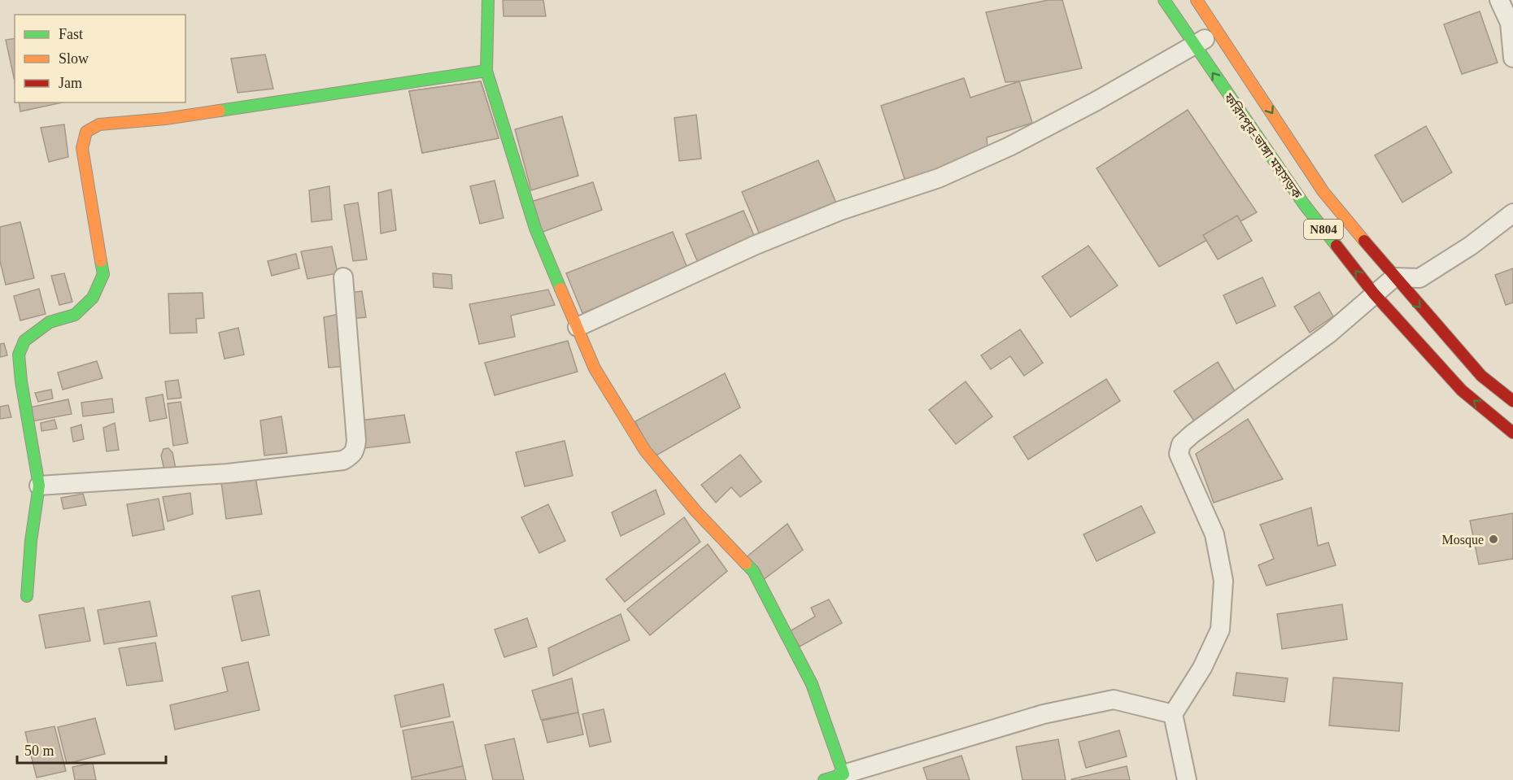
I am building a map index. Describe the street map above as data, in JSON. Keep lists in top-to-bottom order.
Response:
{
  "streets": {
    "main road": ["ফরিদপুর-ভাঙ্গা মহাসড়ক", "N804"]
  },
  "places": ["Mosque"],
  "legend": ["Fast", "Slow", "Jam"],
  "scale_bar": "50 m"
}
